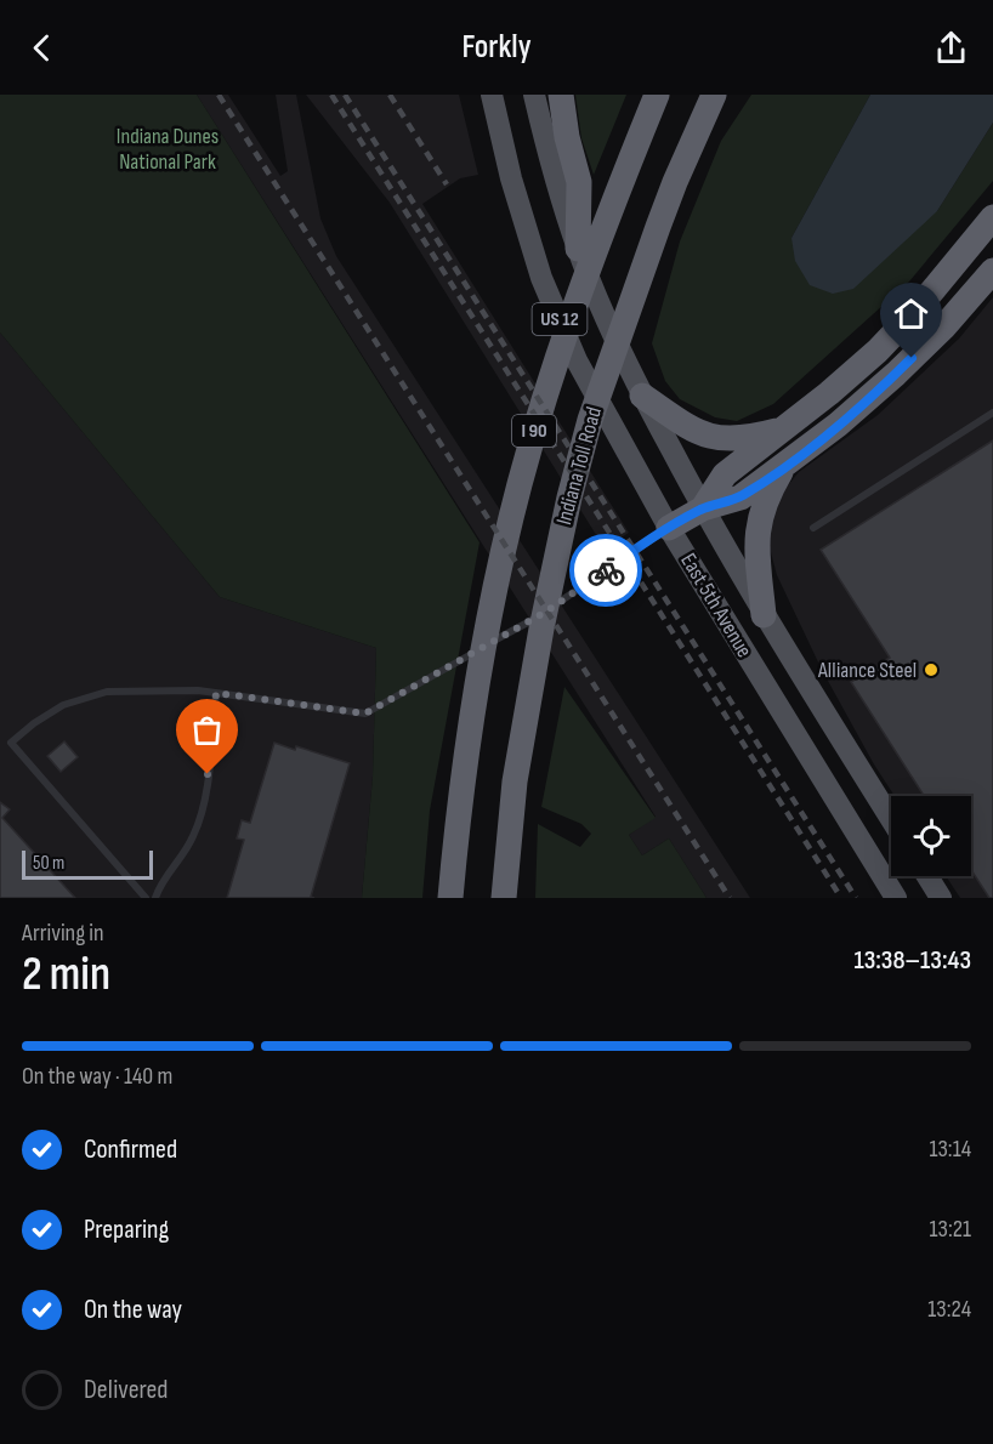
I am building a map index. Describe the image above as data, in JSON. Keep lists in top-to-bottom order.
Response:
{
  "streets": {
    "highway": ["I 90", "Indiana Toll Road"],
    "main road": ["US 12", "East 5th Avenue"]
  },
  "parks": ["Indiana Dunes National Park"],
  "places": ["Alliance Steel"],
  "scale_bar": "50 m",
  "page": {
    "header": "Forkly",
    "scale": "50 m",
    "heading": ["2 min", "Arriving in", "13:38–13:43"],
    "bar": "On the way · 140 m",
    "list": [
      ["Confirmed", "13:14"],
      ["Preparing", "13:21"],
      ["On the way", "13:24"],
      "Delivered"
    ]
  }
}
